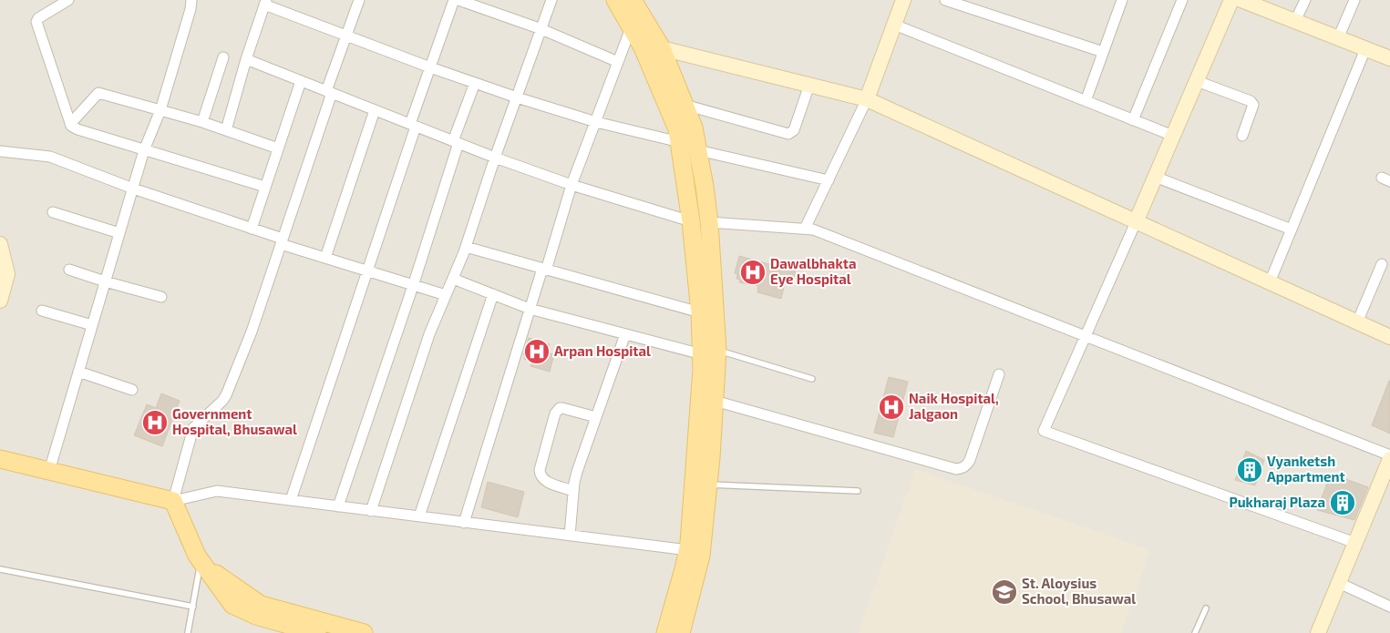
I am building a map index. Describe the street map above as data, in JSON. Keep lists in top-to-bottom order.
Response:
{
  "places": {
    "hospital": [
      "Dawalbhakta Eye Hospital",
      "Arpan Hospital",
      "Naik Hospital, Jalgaon",
      "Government Hospital, Bhusawal"
    ],
    "building": ["Vyanketsh Appartment", "Pukharaj Plaza"],
    "school or university": ["St. Aloysius School, Bhusawal"]
  }
}
